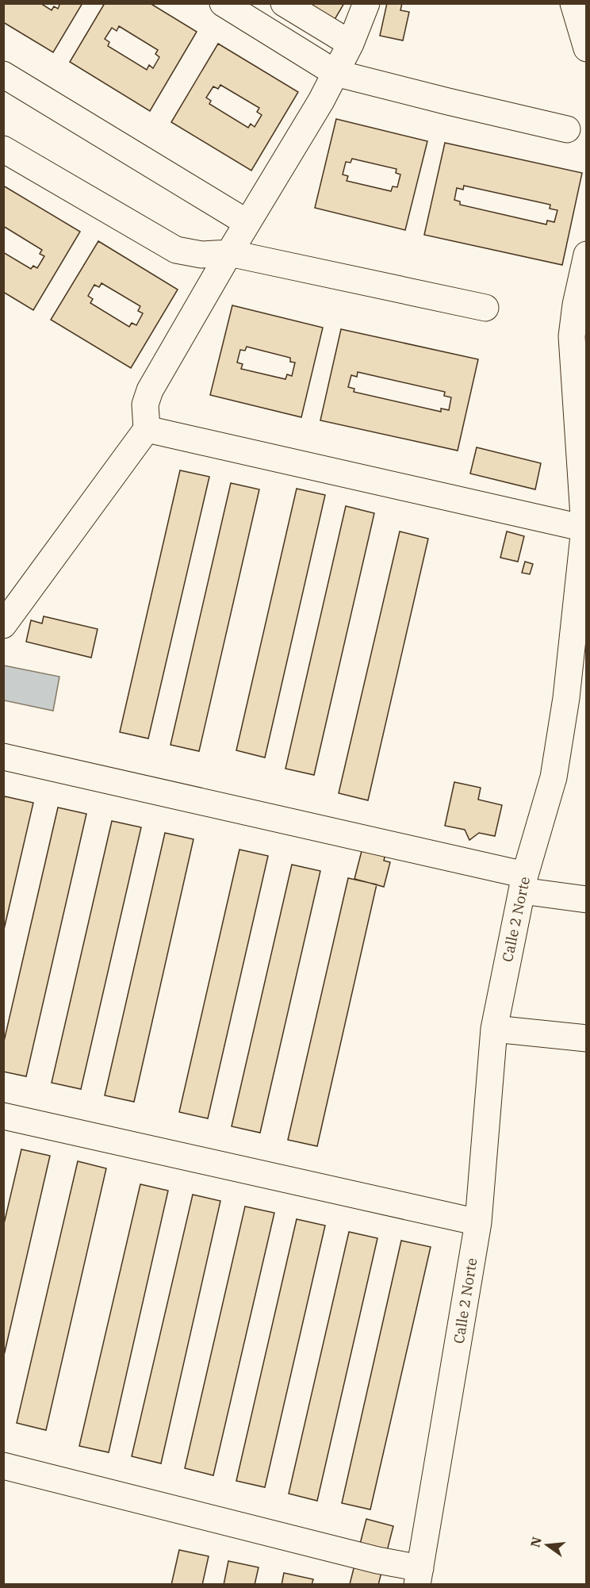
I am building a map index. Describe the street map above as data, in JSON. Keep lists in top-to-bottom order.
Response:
{
  "streets": {
    "street": ["Calle 2 Norte"]
  },
  "north": "left"
}
